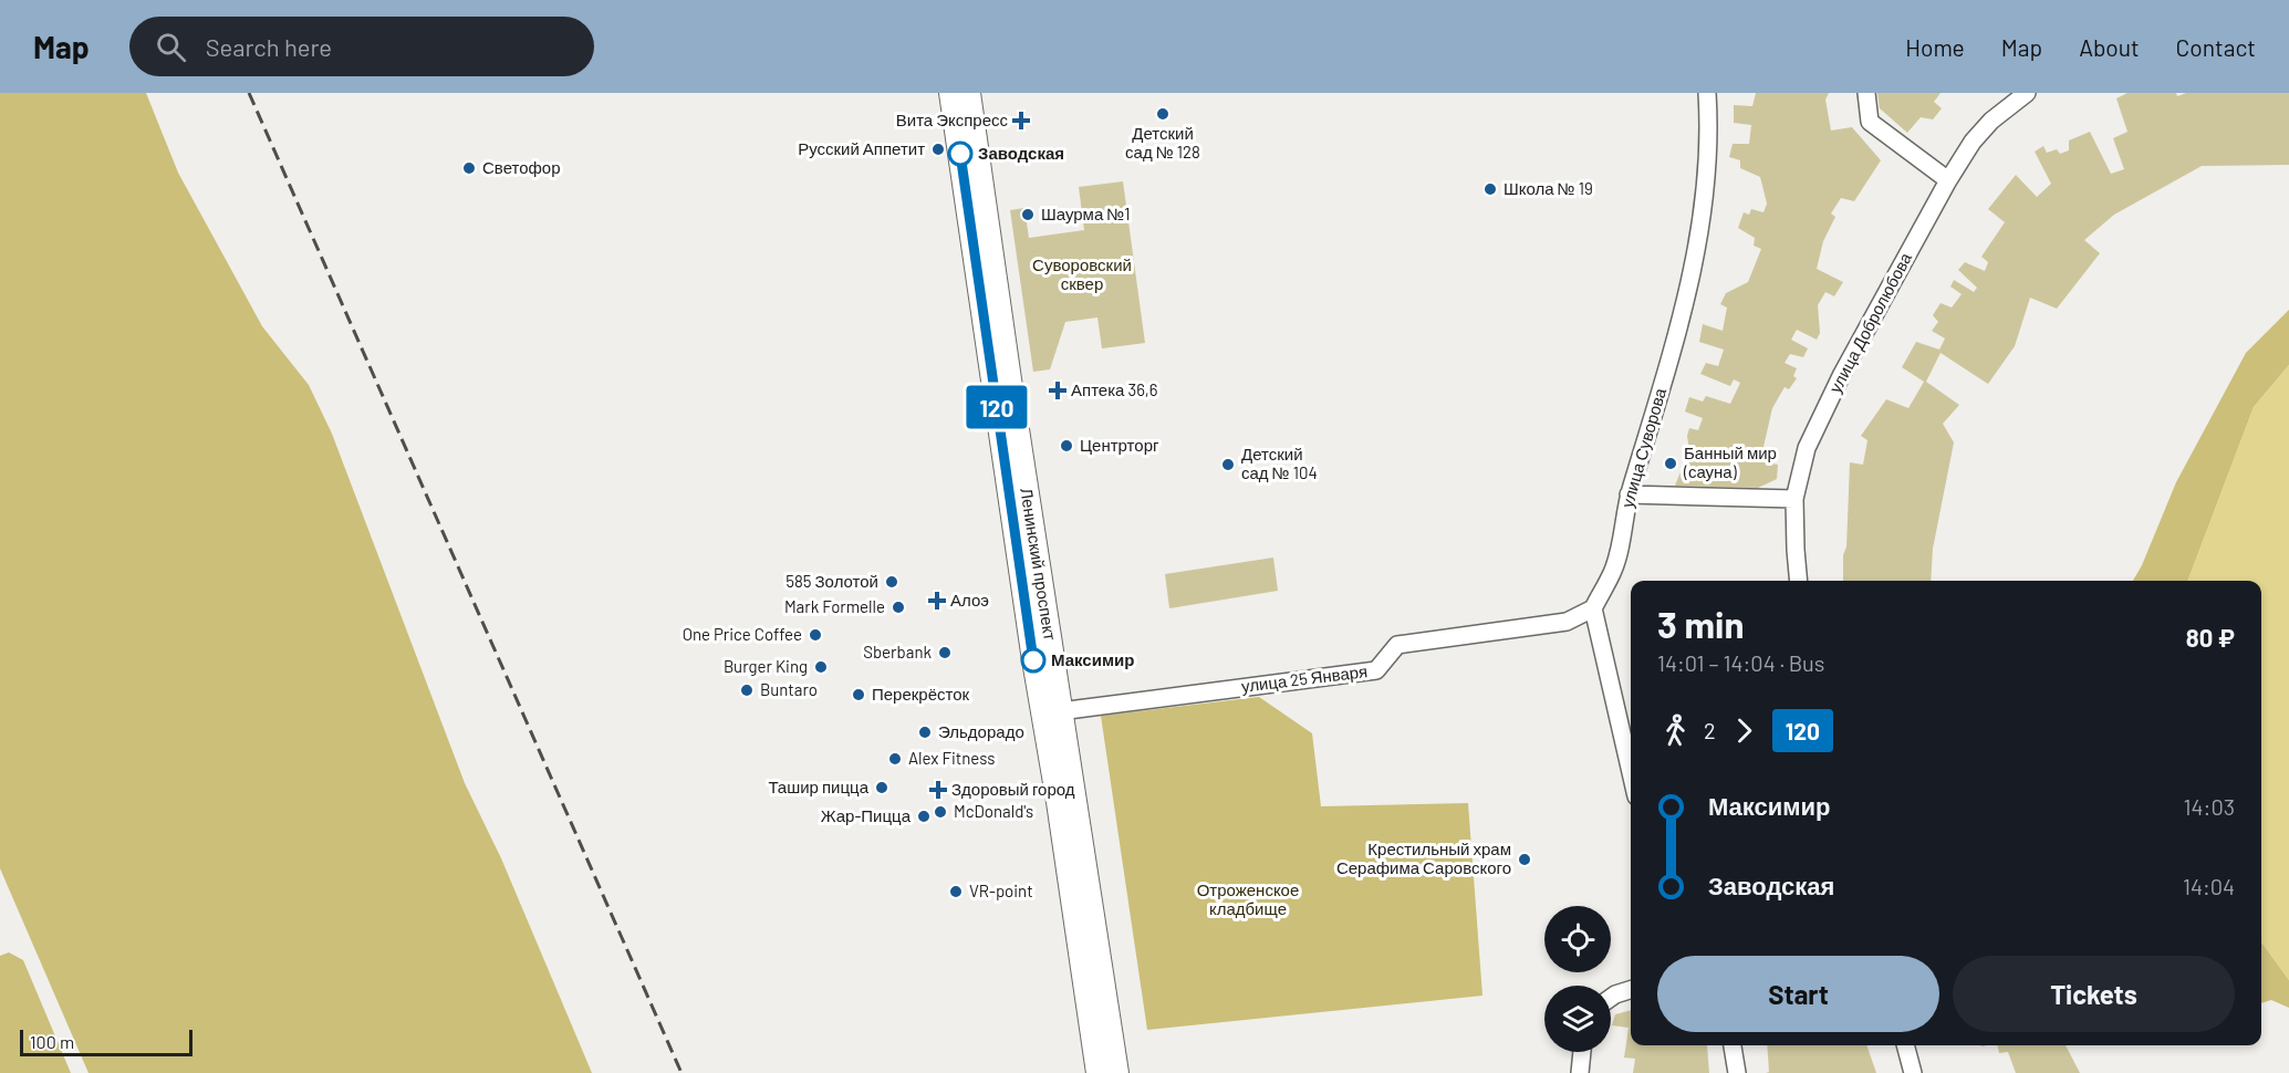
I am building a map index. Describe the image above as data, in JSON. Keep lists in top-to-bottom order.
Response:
{
  "streets": {
    "main road": ["Ленинский проспект"],
    "street": ["улица Добролюбова", "улица Суворова", "улица 25 Января"]
  },
  "crossings": [
    ["улица Суворова", "улица 25 Января"],
    ["Ленинский проспект", "улица 25 Января"]
  ],
  "parks": ["Суворовский сквер", "Отроженское кладбище"],
  "places": {
    "other": [
      "Детский сад № 128",
      "Русский Аппетит",
      "Заводская",
      "Светофор",
      "Школа № 19",
      "Шаурма №1",
      "Центрторг",
      "Банный мир (сауна)",
      "Детский сад № 104",
      "585 Золотой",
      "Mark Formelle",
      "One Price Coffee",
      "Sberbank",
      "Максимир",
      "Burger King",
      "Buntaro",
      "Перекрёсток",
      "Эльдорадо",
      "Alex Fitness",
      "Ташир пицца",
      "McDonald's",
      "Жар-Пицца",
      "Крестильный храм Серафима Саровского",
      "VR-point"
    ],
    "health": [
      "Вита Экспресс",
      "Аптека 36,6",
      "Алоэ",
      "Здоровый город"
    ]
  },
  "lines": ["bus line 120"],
  "scale_bar": "100 m",
  "page": {
    "header": "Map",
    "search": "Search here",
    "nav": [
      "Home",
      "Map",
      "About",
      "Contact"
    ],
    "on_map": "120",
    "heading": ["3 min", "14:01 – 14:04 · Bus", "80 ₽"],
    "legs": ["2", "120"],
    "list": [
      {
        "name": "Максимир",
        "value": "14:03"
      },
      {
        "name": "Заводская",
        "value": "14:04"
      }
    ],
    "buttons": ["Start", "Tickets"],
    "scale": "100 m"
  }
}
